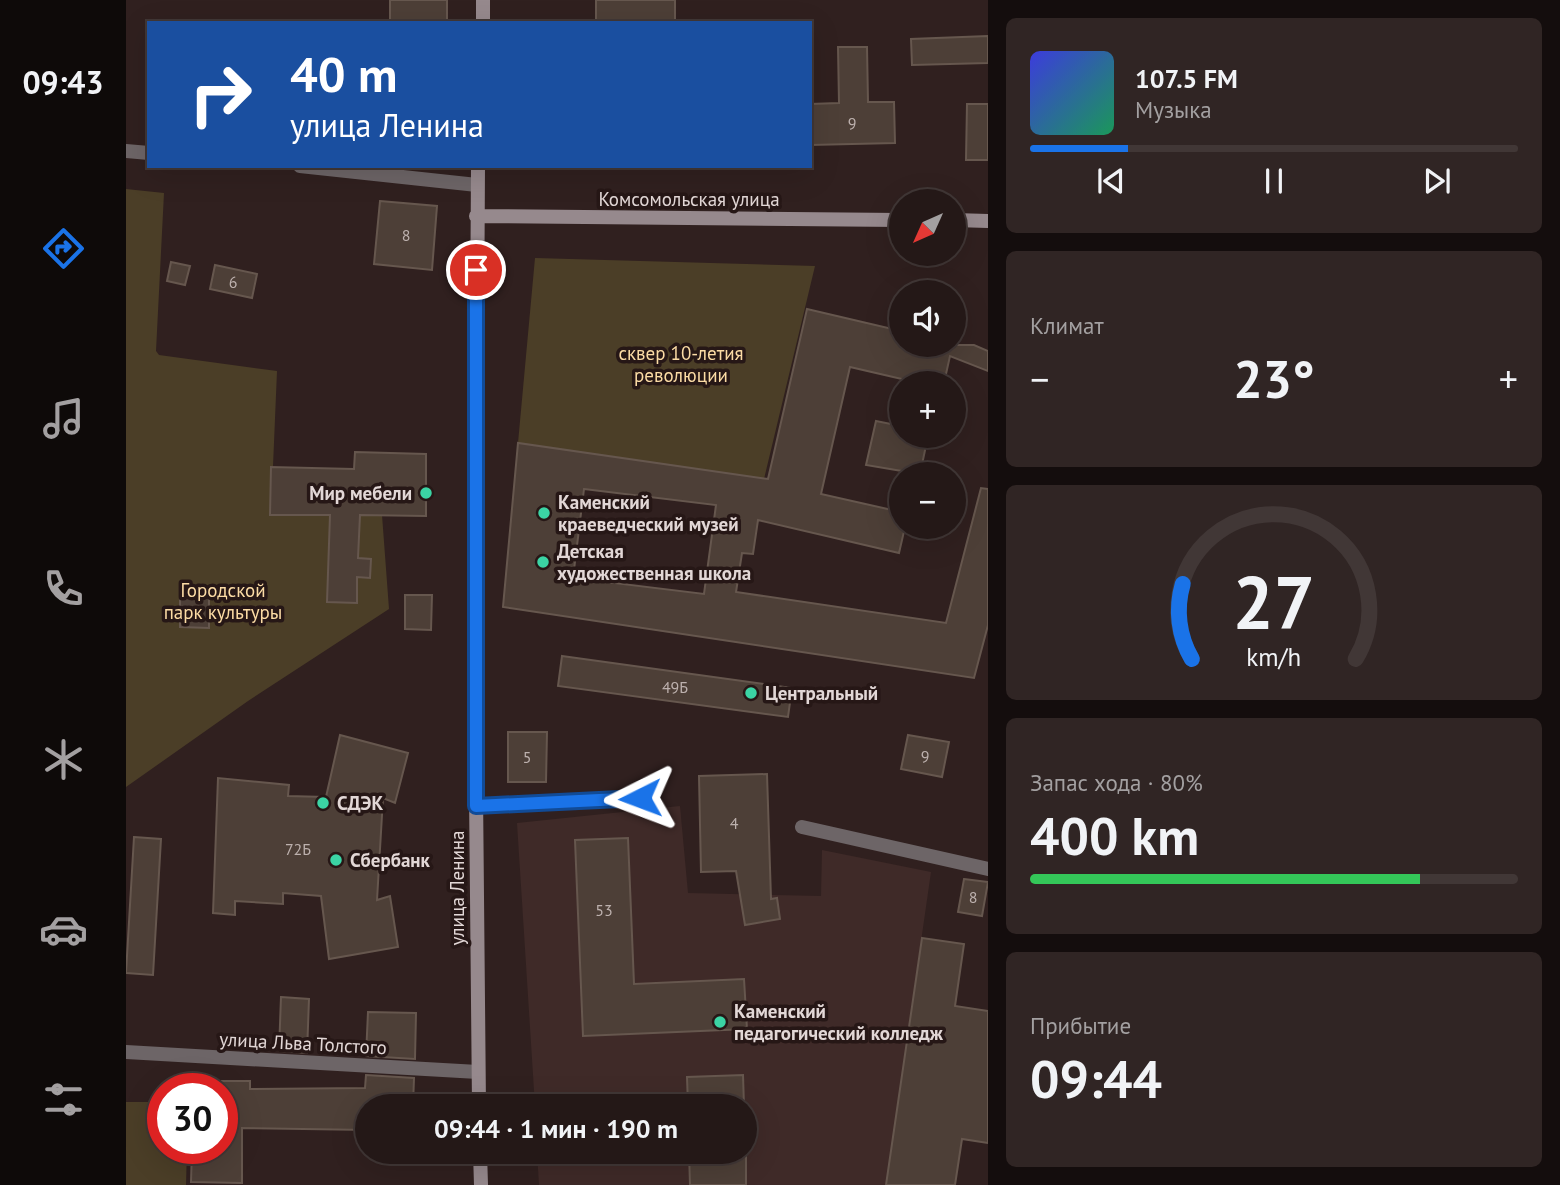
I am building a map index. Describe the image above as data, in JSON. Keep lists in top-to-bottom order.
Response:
{
  "streets": {
    "street": ["Комсомольская улица", "улица Ленина", "улица Льва Толстого"]
  },
  "crossings": [
    ["Комсомольская улица", "улица Ленина"],
    ["улица Ленина", "улица Льва Толстого"]
  ],
  "parks": ["сквер 10-летия революции", "Городской парк культуры"],
  "places": [
    "Мир мебели",
    "Каменский краеведческий музей",
    "Детская художественная школа",
    "Центральный",
    "СДЭК",
    "Сбербанк",
    "Каменский педагогический колледж"
  ],
  "house_numbers": [
    "9",
    "8",
    "6",
    "49Б",
    "9",
    "5",
    "4",
    "72Б",
    "8",
    "53"
  ],
  "north": "bottom left",
  "page": {
    "tabs": "09:43",
    "turn": ["40 m", "улица Ленина"],
    "song": ["107.5 FM", "Музыка"],
    "map_buttons": ["+", "−"],
    "tile": [
      "Климат",
      ["Запас хода · 80%", "400 km"],
      ["Прибытие", "09:44"]
    ],
    "heat": ["−", "23°", "+"],
    "limit": "30",
    "trip": "09:44 · 1 мин · 190 m",
    "gauge": ["27", "km/h"]
  }
}
